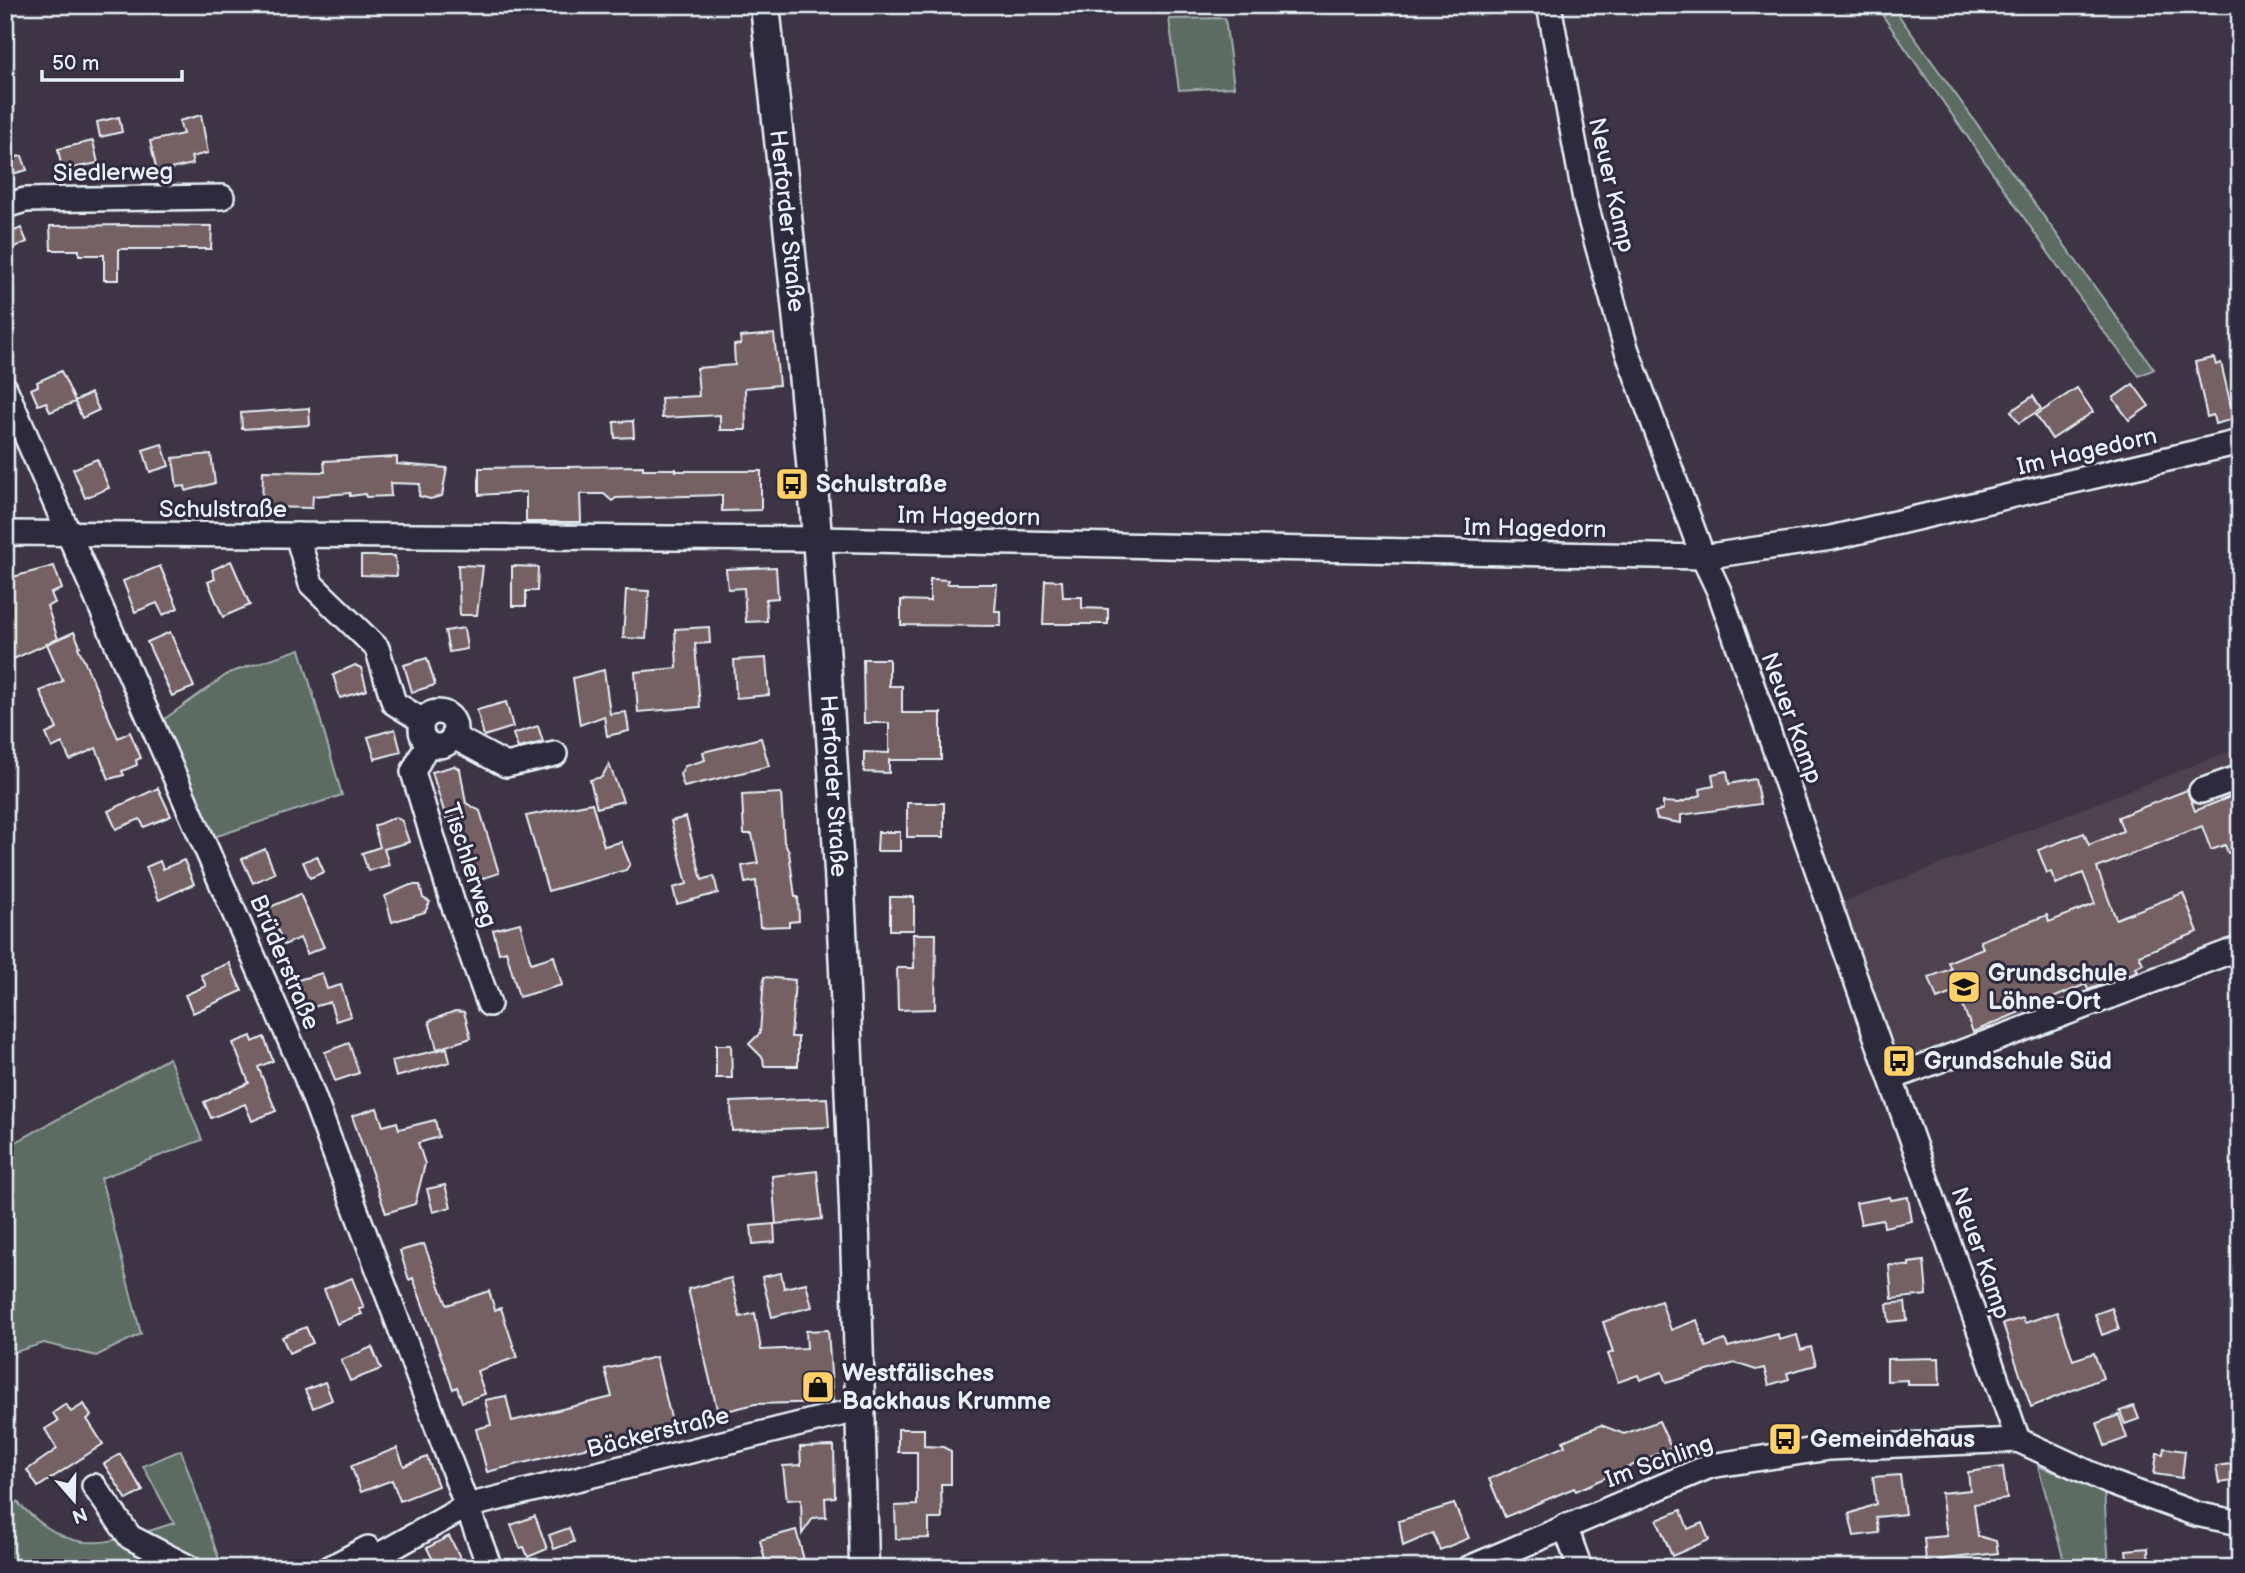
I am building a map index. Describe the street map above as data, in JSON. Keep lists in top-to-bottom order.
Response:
{
  "streets": {
    "main road": ["Herforder Straße"],
    "street": [
      "Siedlerweg",
      "Neuer Kamp",
      "Im Hagedorn",
      "Schulstraße",
      "Tischlerweg",
      "Brüderstraße",
      "Bäckerstraße",
      "Im Schling"
    ]
  },
  "crossings": [
    ["Neuer Kamp", "Im Hagedorn"],
    ["Neuer Kamp", "Im Schling"],
    ["Herforder Straße", "Im Hagedorn"],
    ["Herforder Straße", "Schulstraße"],
    ["Herforder Straße", "Bäckerstraße"],
    ["Im Hagedorn", "Schulstraße"],
    ["Schulstraße", "Brüderstraße"],
    ["Brüderstraße", "Bäckerstraße"]
  ],
  "places": {
    "bus stop": ["Schulstraße", "Grundschule Süd", "Gemeindehaus"],
    "school or university": ["Grundschule Löhne-Ort"],
    "shop": ["Westfälisches Backhaus Krumme"]
  },
  "scale_bar": "50 m",
  "north": "bottom"
}
